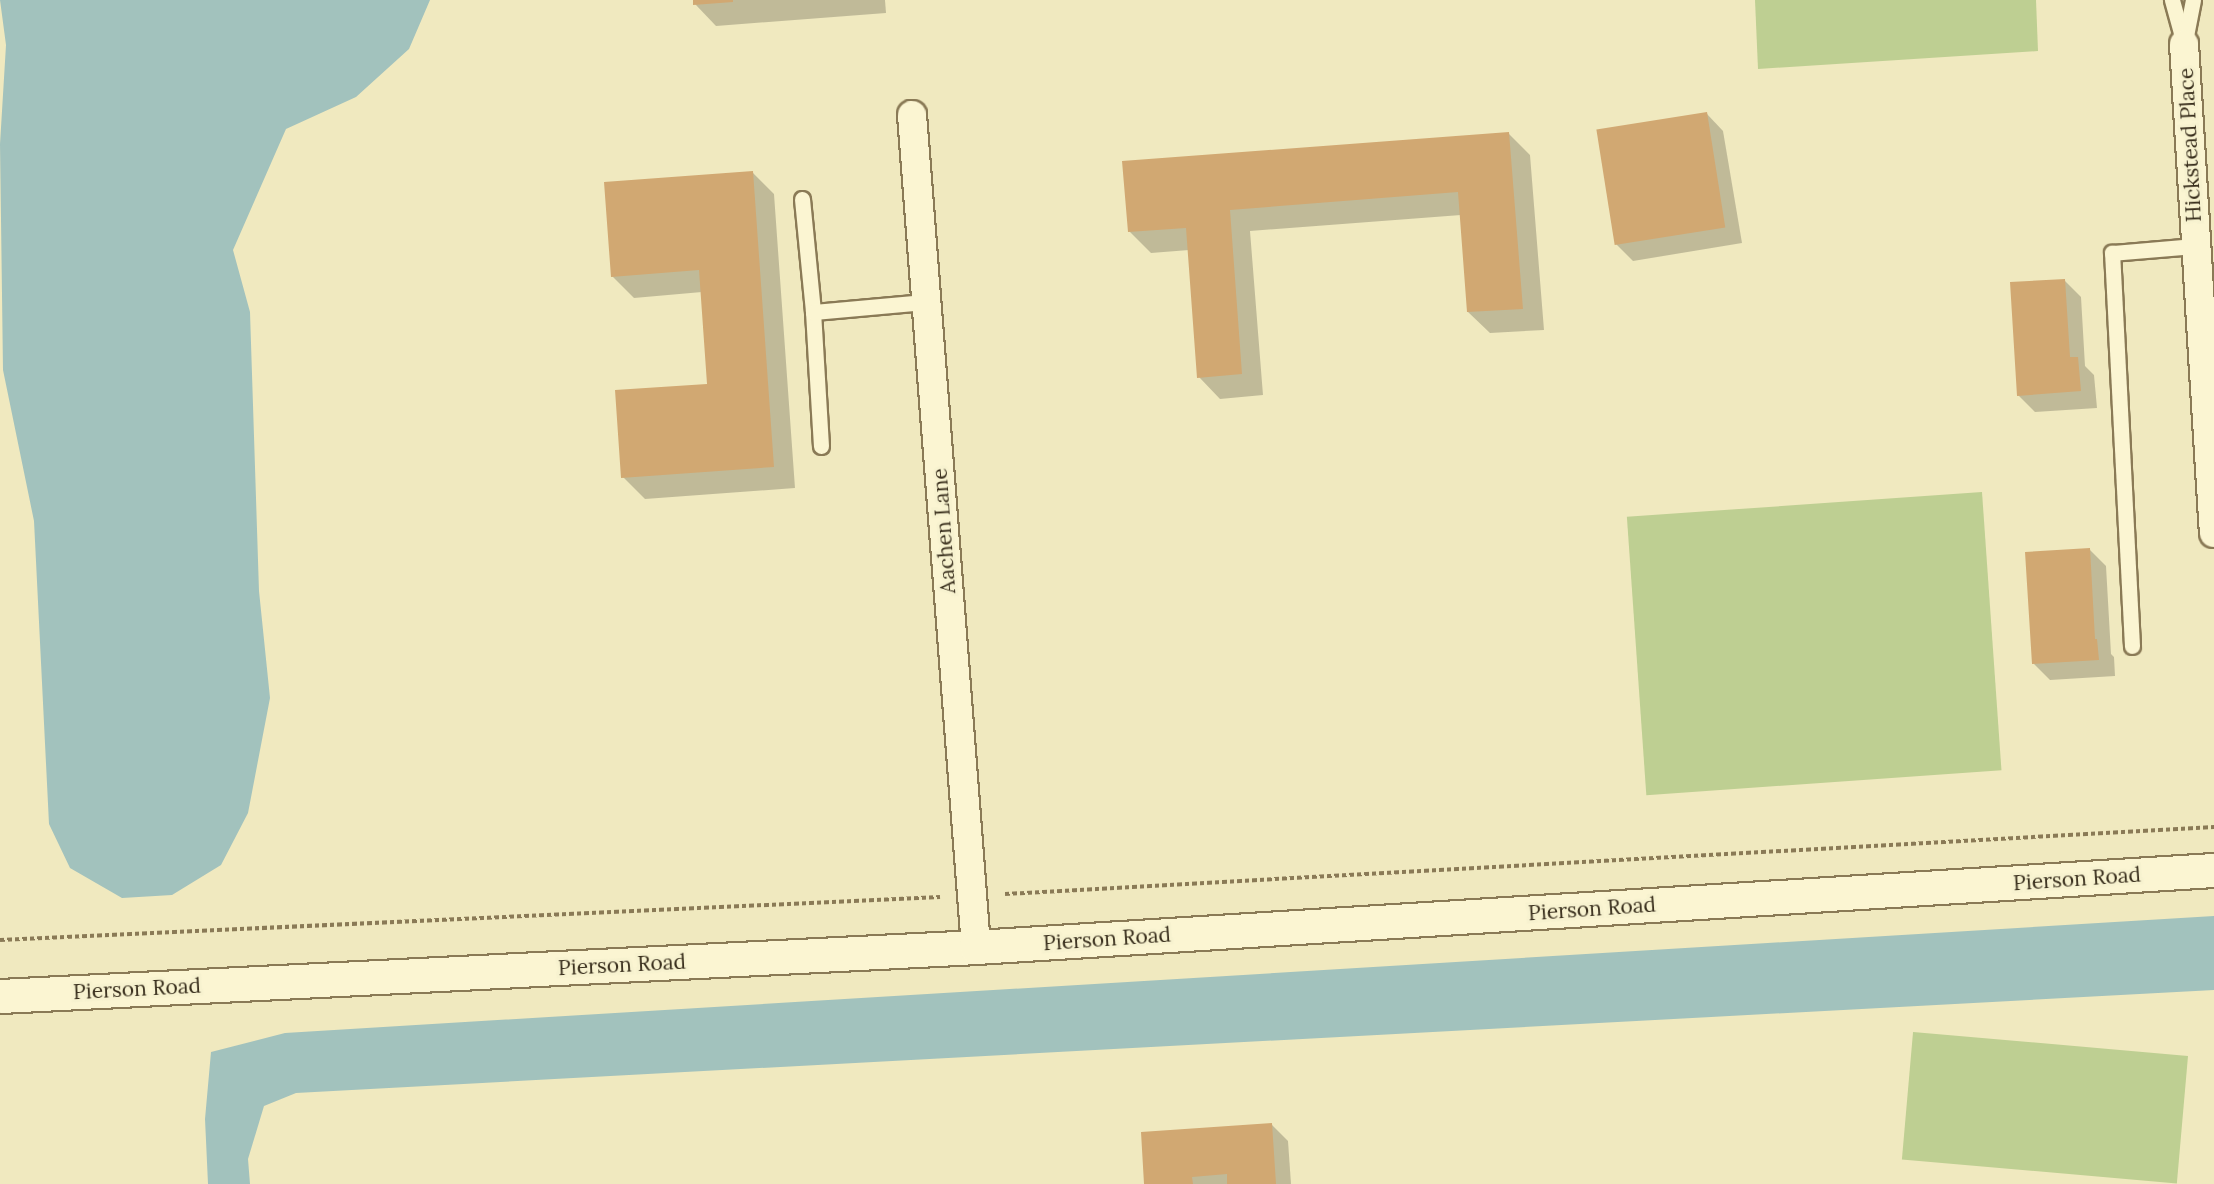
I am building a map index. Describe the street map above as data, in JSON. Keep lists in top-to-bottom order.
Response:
{
  "streets": {
    "street": ["Hickstead Place", "Aachen Lane", "Pierson Road"]
  },
  "crossings": [
    ["Aachen Lane", "Pierson Road"]
  ]
}
